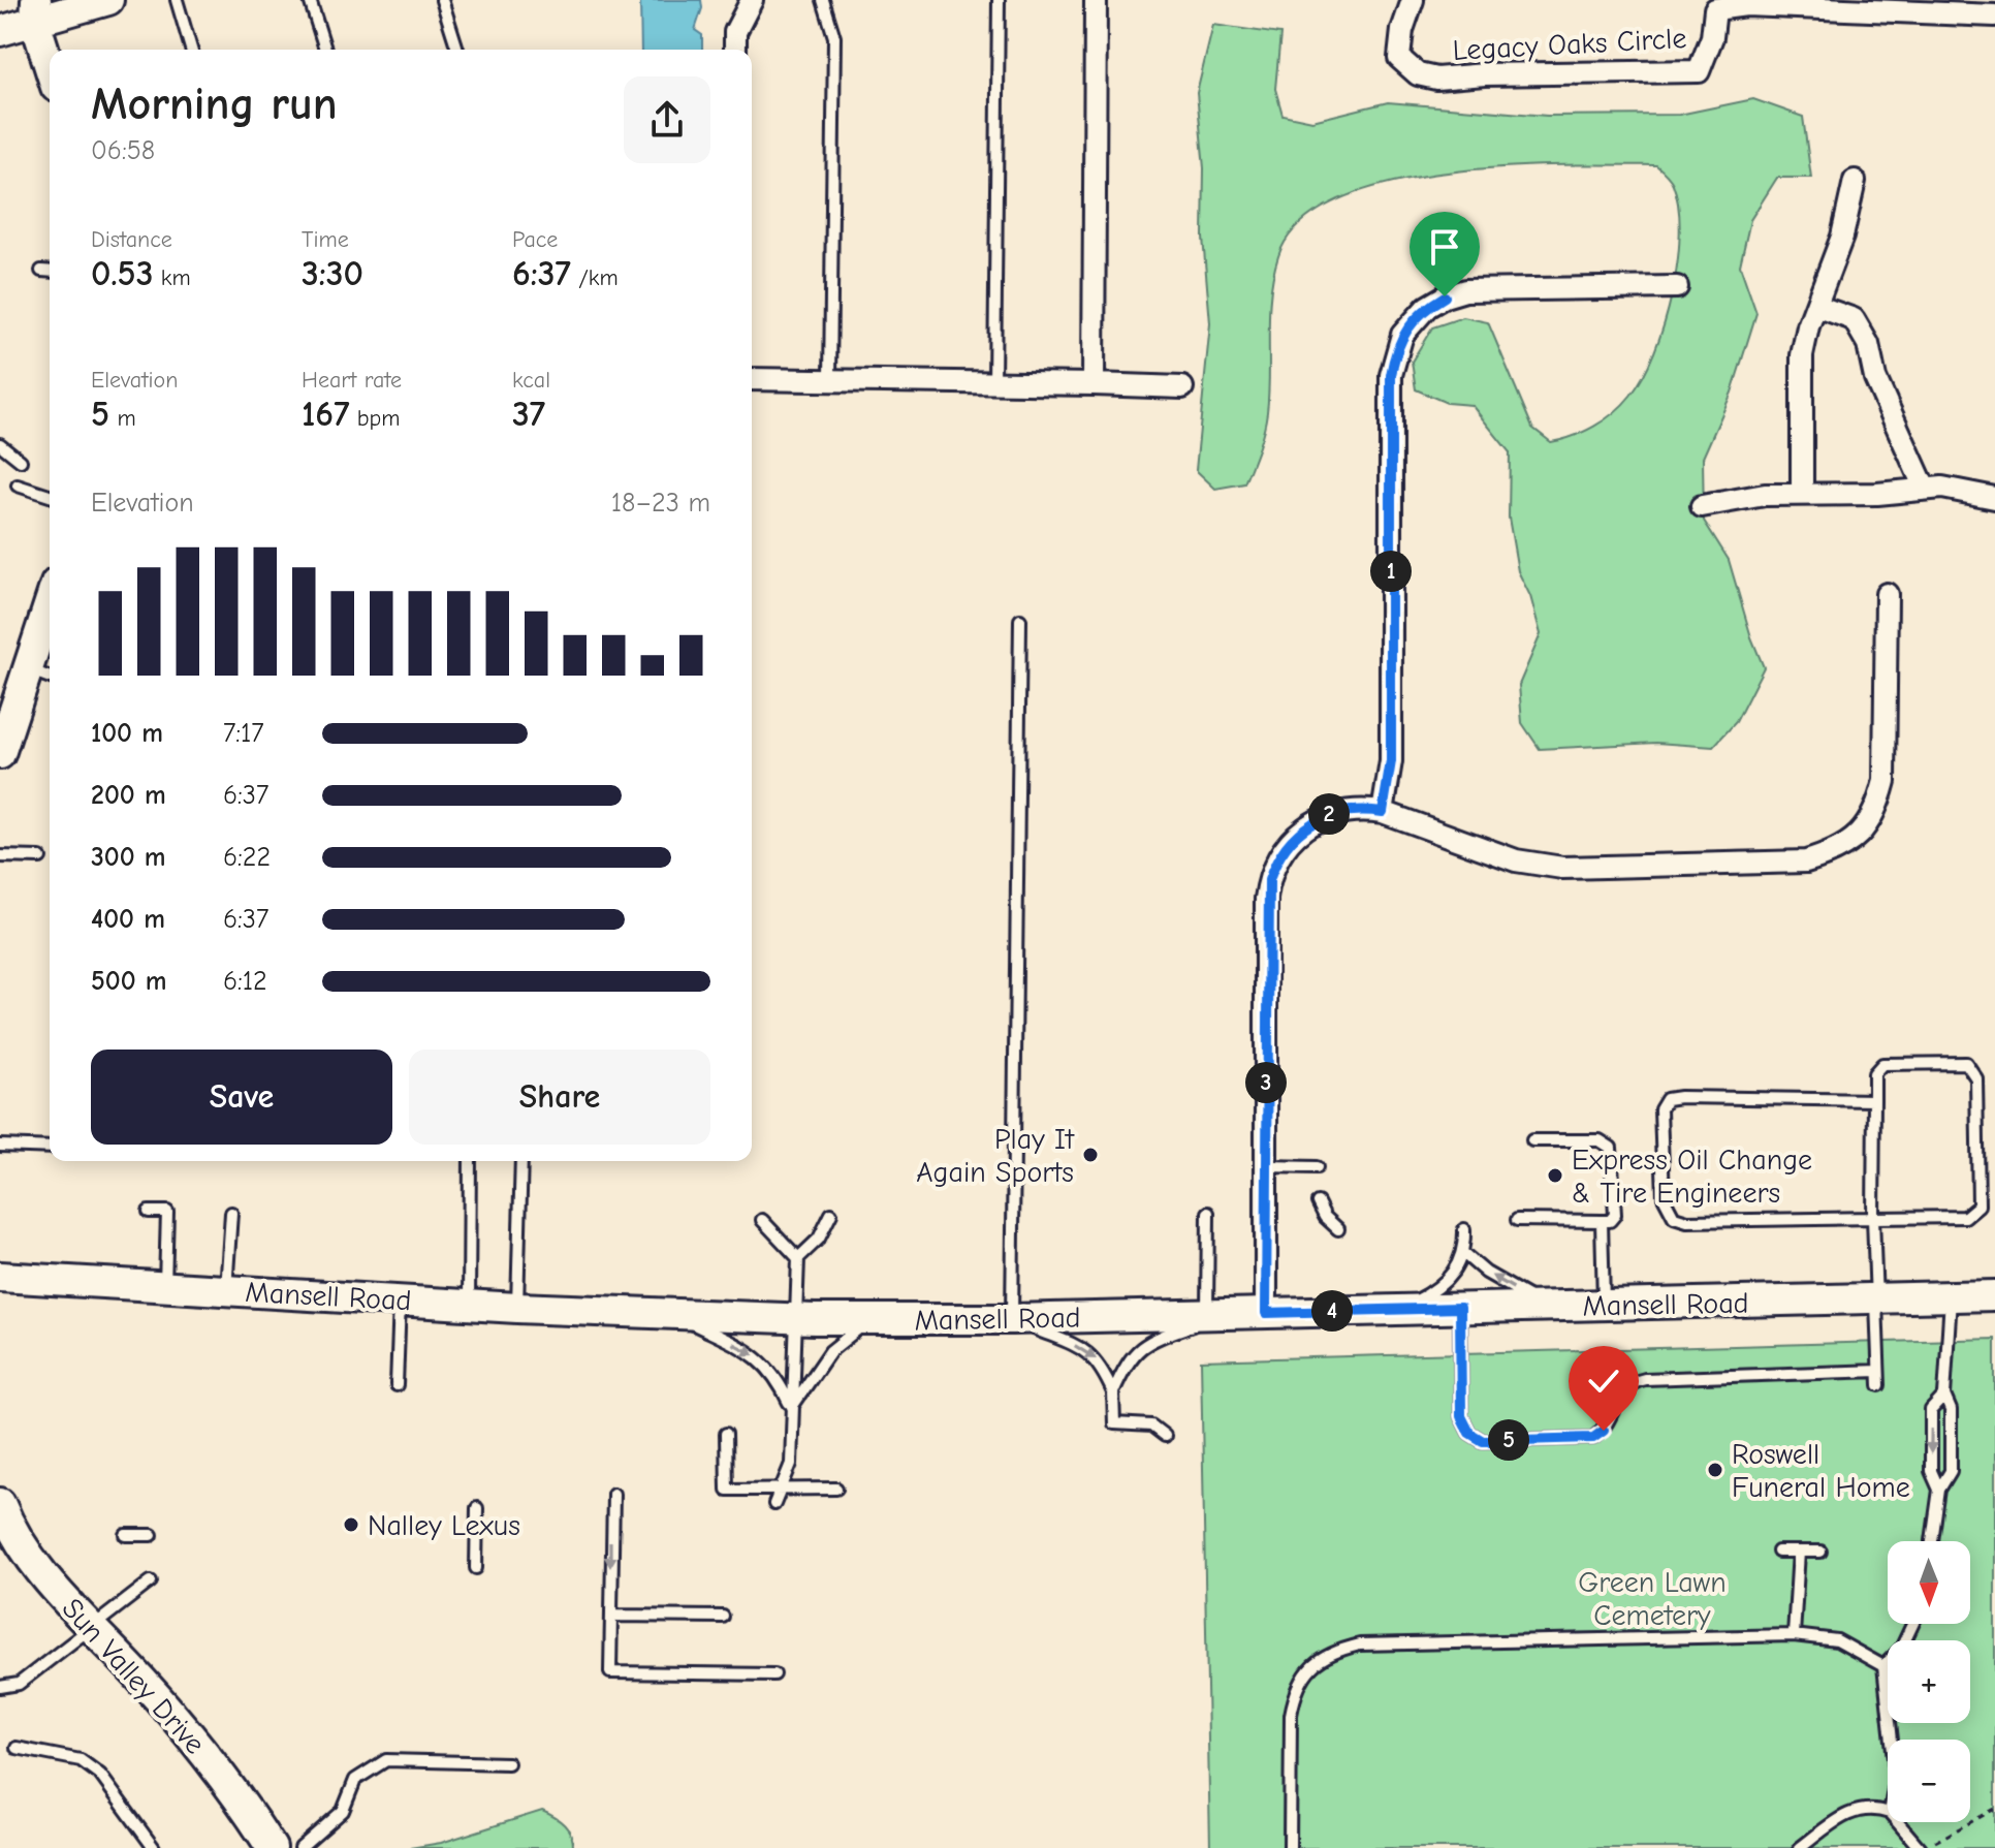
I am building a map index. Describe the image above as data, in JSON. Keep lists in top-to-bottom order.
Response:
{
  "streets": {
    "main road": ["Mansell Road", "Sun Valley Drive"],
    "street": ["Legacy Oaks Circle"]
  },
  "parks": ["Green Lawn Cemetery"],
  "places": [
    "Play It Again Sports",
    "Express Oil Change & Tire Engineers",
    "Roswell Funeral Home",
    "Nalley Lexus"
  ],
  "north": "bottom",
  "page": {
    "heading": ["Morning run", "06:58"],
    "stats": [
      ["Distance", "0.53 km"],
      ["Time", "3:30"],
      ["Pace", "6:37 /km"],
      ["Elevation", "5 m"],
      ["Heart rate", "167 bpm"],
      ["kcal", "37"]
    ],
    "chart": ["Elevation", "18–23 m"],
    "pins": [
      "1",
      "2",
      "3",
      "4",
      "5"
    ],
    "list": [
      {
        "name": "100 m",
        "note": "7:17"
      },
      {
        "name": "200 m",
        "note": "6:37"
      },
      {
        "name": "300 m",
        "note": "6:22"
      },
      {
        "name": "400 m",
        "note": "6:37"
      },
      {
        "name": "500 m",
        "note": "6:12"
      }
    ],
    "buttons": ["Save", "Share"],
    "map_buttons": ["+", "−"]
  }
}
